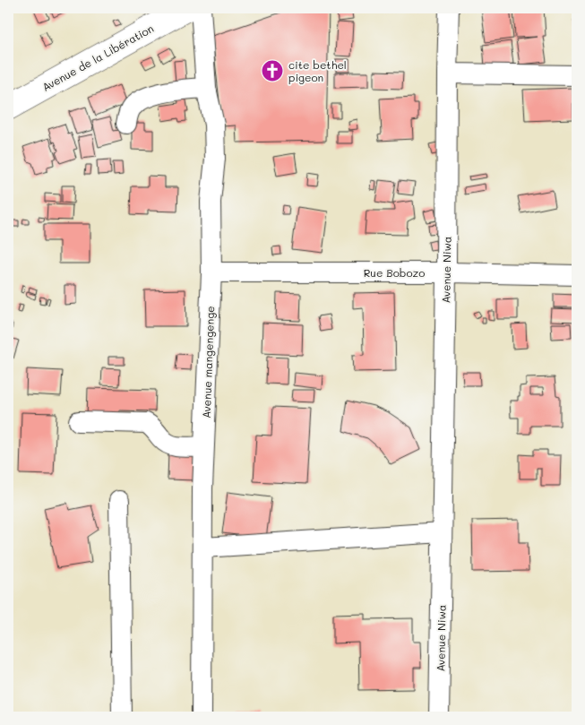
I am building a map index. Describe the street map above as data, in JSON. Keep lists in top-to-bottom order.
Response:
{
  "streets": {
    "highway": ["Avenue de la Libération"],
    "street": ["Avenue Niwa", "Rue Bobozo", "Avenue mangengenge"]
  },
  "crossings": [
    ["Avenue Niwa", "Rue Bobozo"],
    ["Rue Bobozo", "Avenue mangengenge"]
  ],
  "places": {
    "church": ["cite bethel pigeon"]
  }
}
